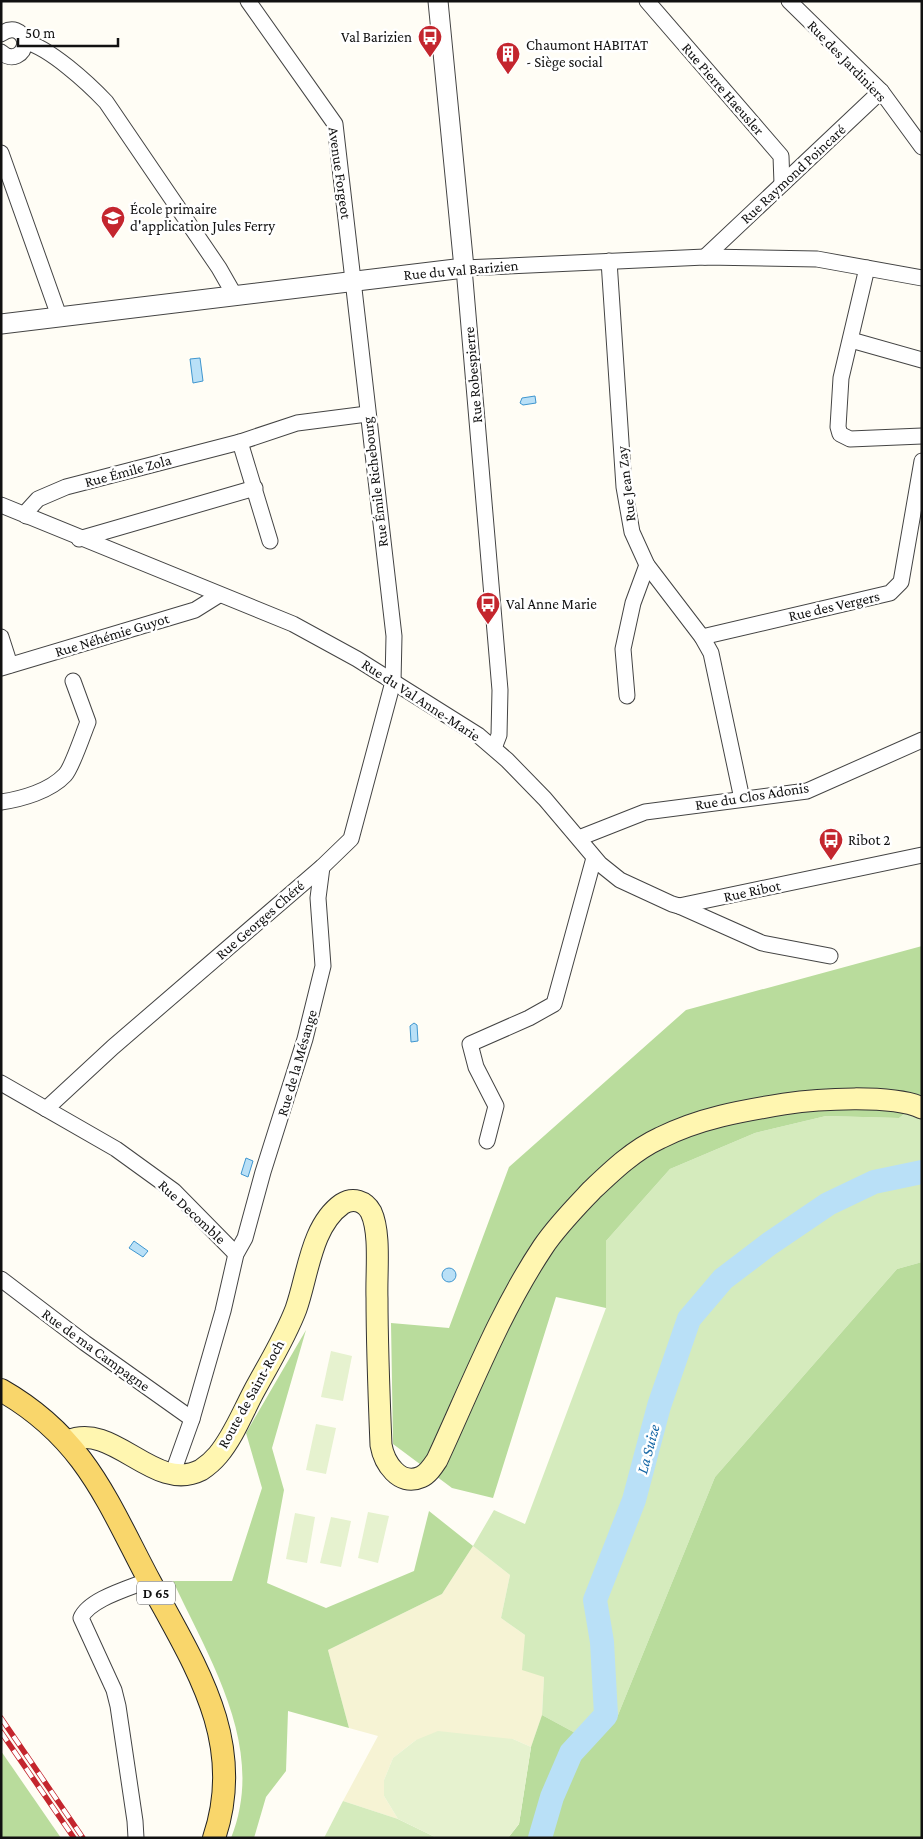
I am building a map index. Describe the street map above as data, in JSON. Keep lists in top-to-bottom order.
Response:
{
  "streets": {
    "main road": ["Route de Saint-Roch", "D 65"],
    "street": [
      "Rue des Jardiniers",
      "Rue Pierre Haeusler",
      "Avenue Forgeot",
      "Rue Raymond Poincaré",
      "Rue du Val Barizien",
      "Rue Robespierre",
      "Rue Émile Zola",
      "Rue Émile Richebourg",
      "Rue Jean Zay",
      "Rue des Vergers",
      "Rue Néhémie Guyot",
      "Rue du Val Anne-Marie",
      "Rue du Clos Adonis",
      "Rue Ribot",
      "Rue Georges Chéré",
      "Rue de la Mésange",
      "Rue Decomble",
      "Rue de ma Campagne"
    ]
  },
  "crossings": [
    ["Rue des Jardiniers", "Rue Raymond Poincaré"],
    ["Rue Pierre Haeusler", "Rue Raymond Poincaré"],
    ["Avenue Forgeot", "Rue du Val Barizien"],
    ["Avenue Forgeot", "Rue Émile Richebourg"],
    ["Rue Raymond Poincaré", "Rue du Val Barizien"],
    ["Rue du Val Barizien", "Rue Robespierre"],
    ["Rue du Val Barizien", "Rue Émile Richebourg"],
    ["Rue du Val Barizien", "Rue Jean Zay"],
    ["Rue Robespierre", "Rue du Val Anne-Marie"],
    ["Rue Émile Zola", "Rue Émile Richebourg"],
    ["Rue Émile Zola", "Rue du Val Anne-Marie"],
    ["Rue Émile Richebourg", "Rue du Val Anne-Marie"],
    ["Rue Émile Richebourg", "Rue Georges Chéré"],
    ["Rue Jean Zay", "Rue des Vergers"],
    ["Rue Jean Zay", "Rue du Clos Adonis"],
    ["Rue Néhémie Guyot", "Rue du Val Anne-Marie"],
    ["Rue du Val Anne-Marie", "Rue du Clos Adonis"],
    ["Rue du Val Anne-Marie", "Rue Georges Chéré"],
    ["Rue Georges Chéré", "Rue de la Mésange"],
    ["Rue Georges Chéré", "Rue Decomble"],
    ["Rue de la Mésange", "Rue Decomble"],
    ["Rue Decomble", "Rue de ma Campagne"],
    ["Rue Decomble", "Route de Saint-Roch"]
  ],
  "water": ["La Suize"],
  "places": {
    "bus stop": ["Val Barizien", "Val Anne Marie", "Ribot 2"],
    "building": ["Chaumont HABITAT - Siège social"],
    "school or university": ["École primaire d'application Jules Ferry"]
  },
  "scale_bar": "50 m"
}
